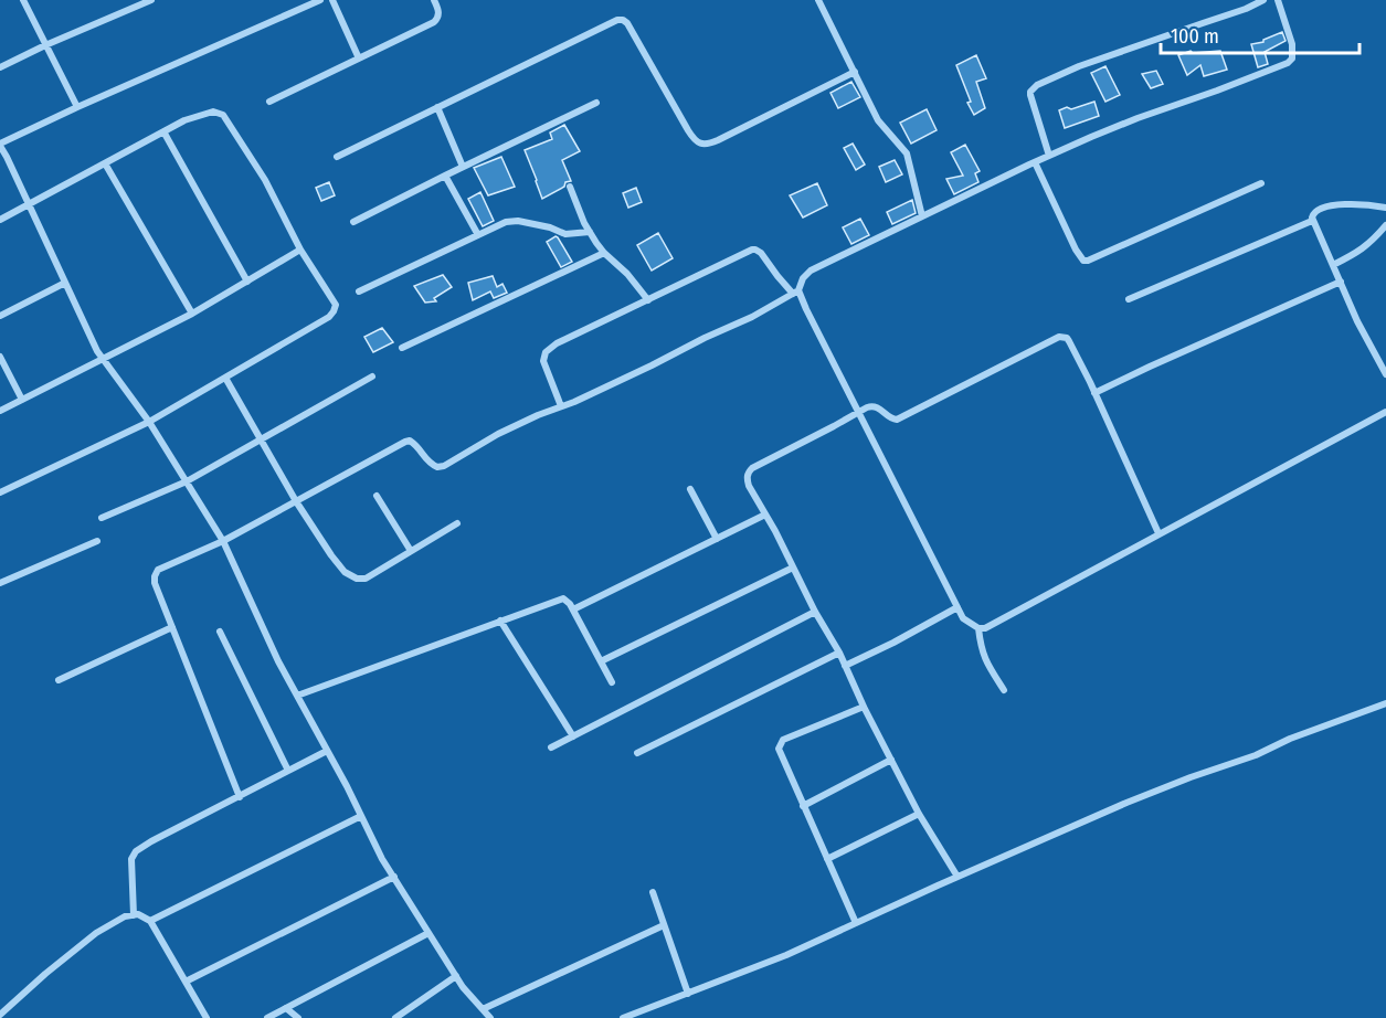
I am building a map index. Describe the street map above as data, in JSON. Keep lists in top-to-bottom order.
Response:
{
  "scale_bar": "100 m"
}
